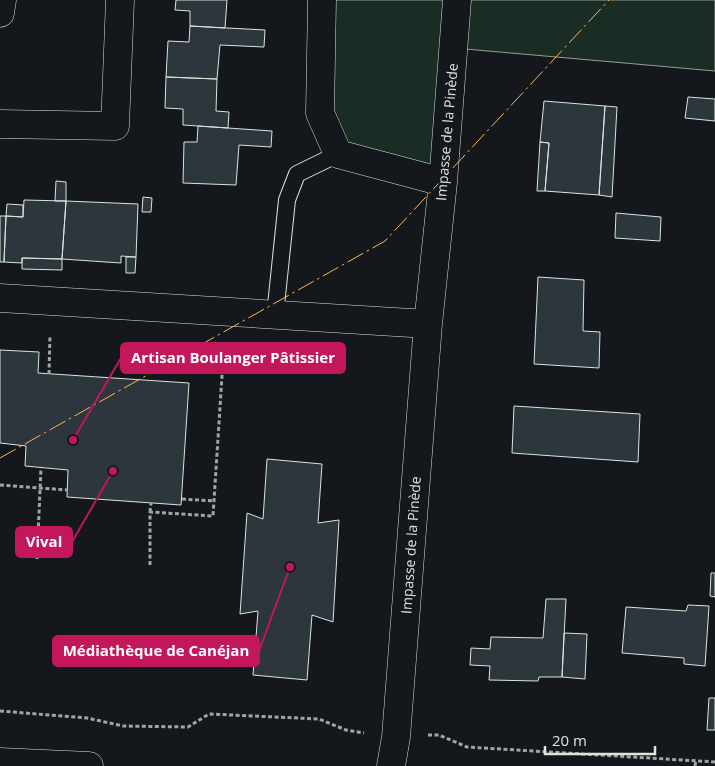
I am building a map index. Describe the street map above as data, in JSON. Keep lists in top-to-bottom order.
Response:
{
  "streets": {
    "street": ["Impasse de la Pinède"]
  },
  "places": ["Artisan Boulanger Pâtissier", "Vival", "Médiathèque de Canéjan"],
  "scale_bar": "20 m"
}
